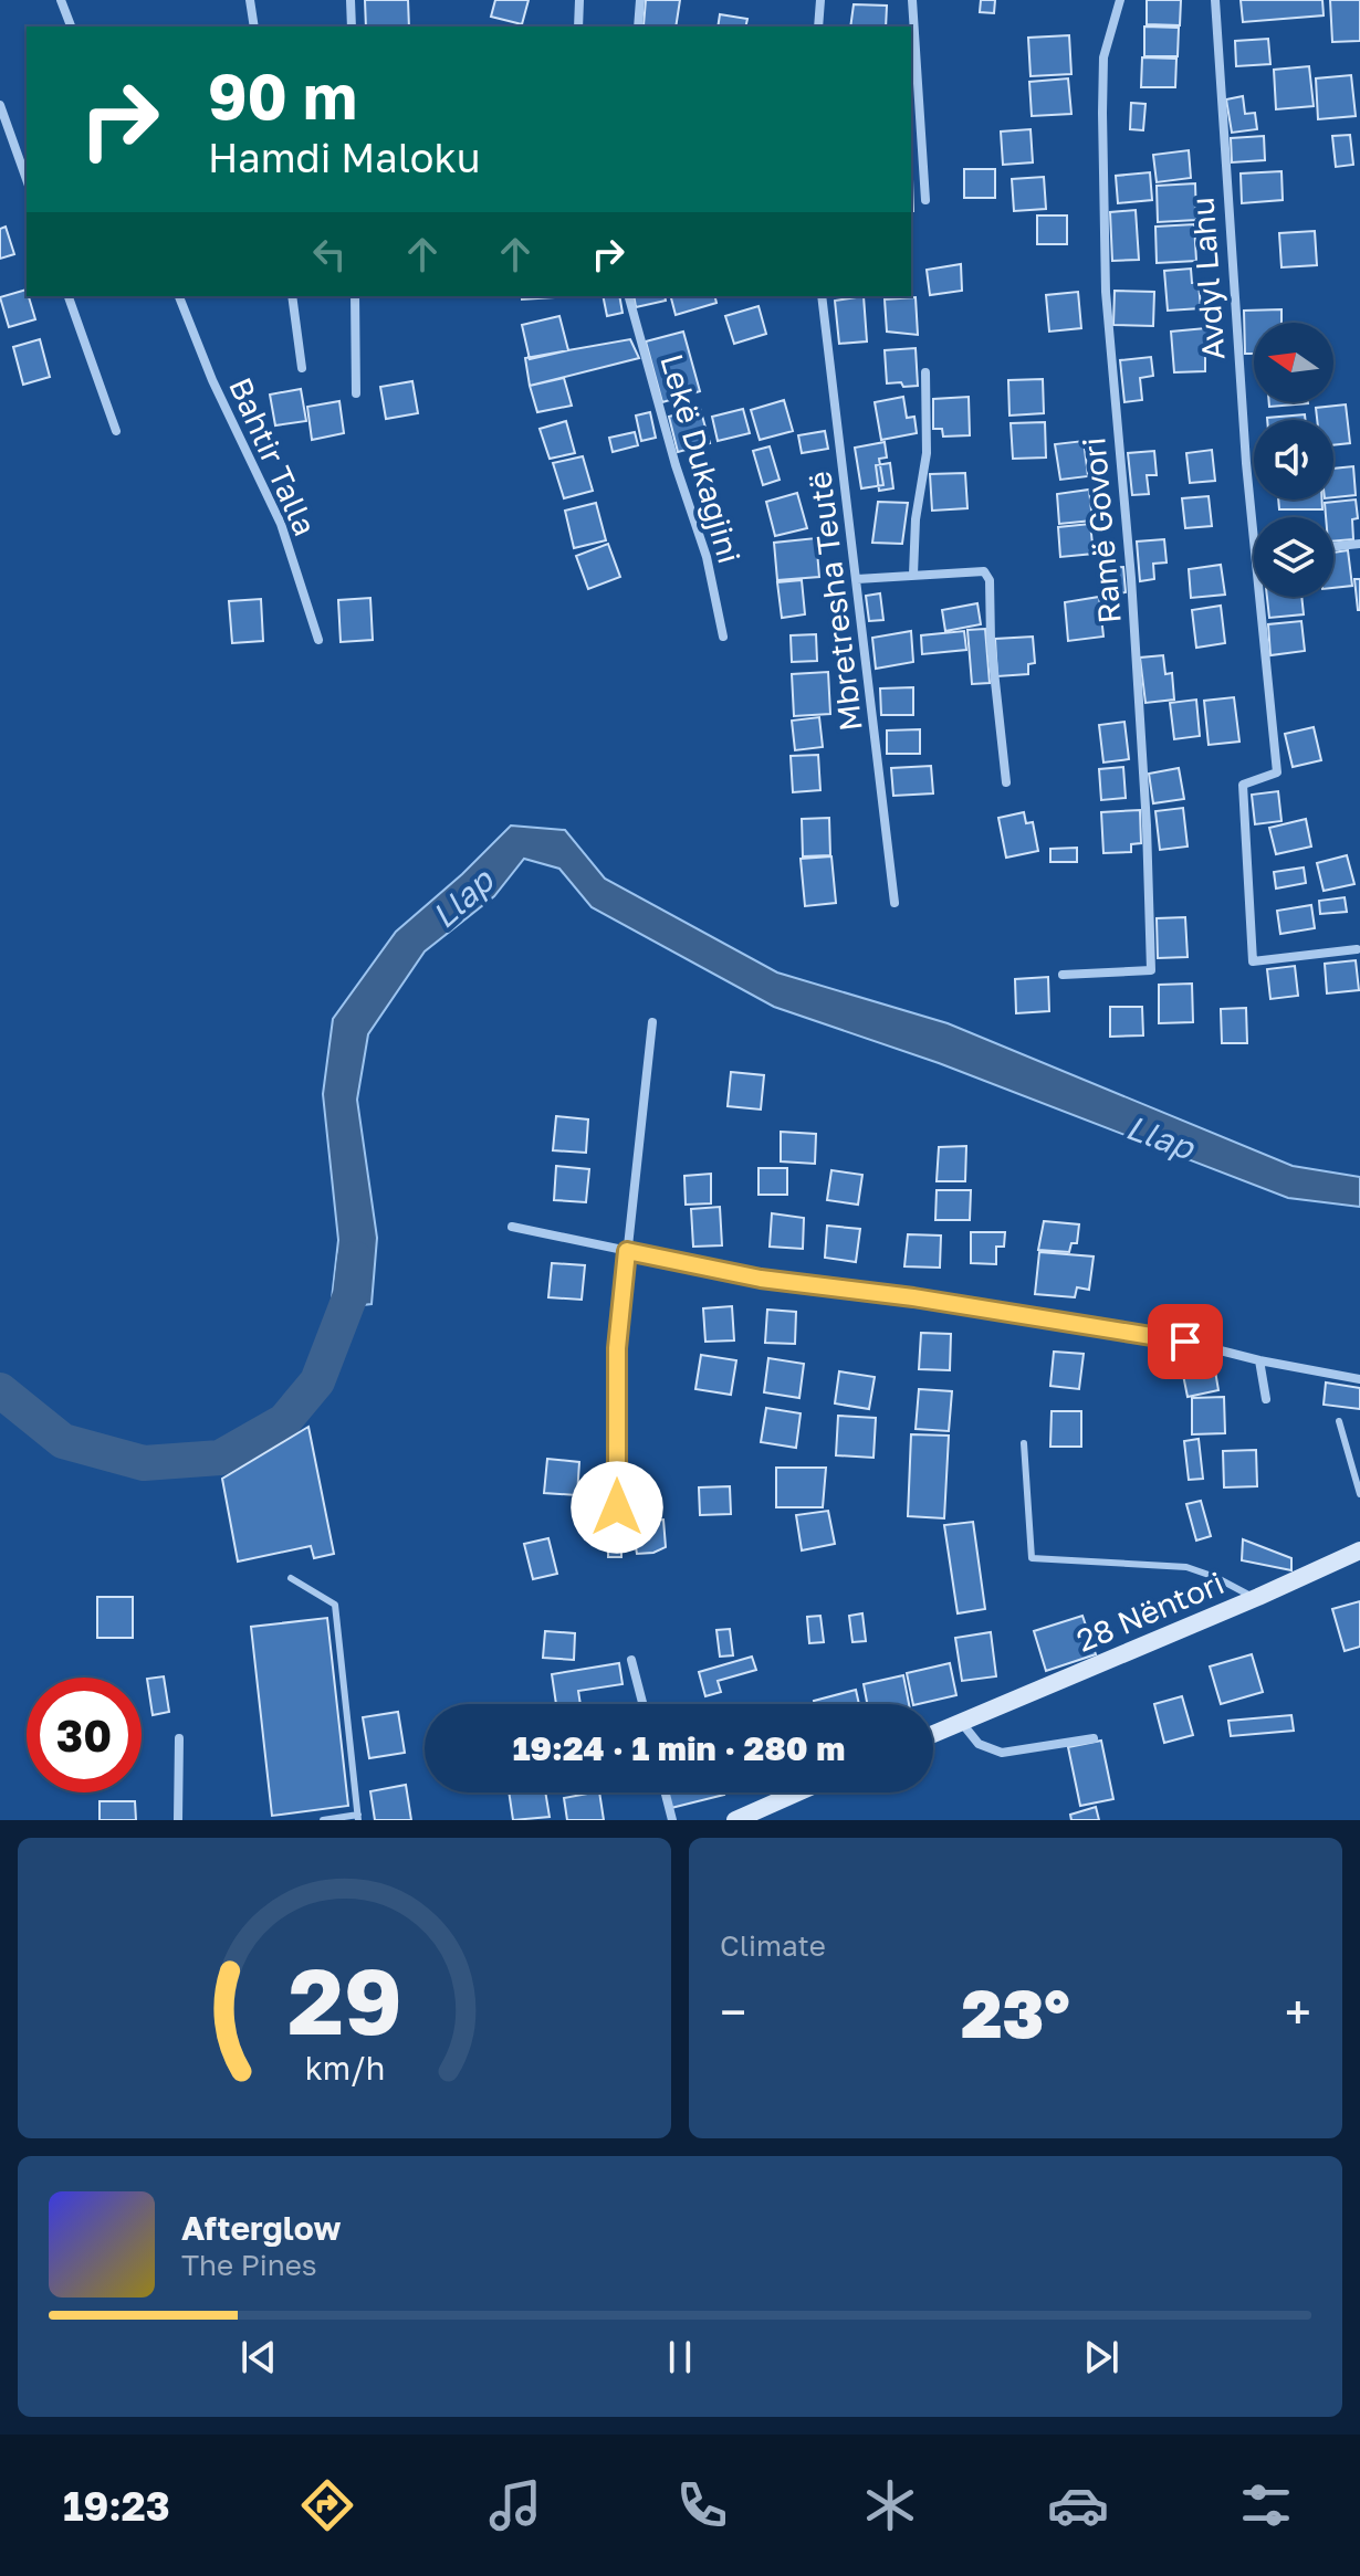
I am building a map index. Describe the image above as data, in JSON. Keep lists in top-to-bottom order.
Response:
{
  "streets": {
    "main road": ["28 Nëntori"],
    "street": [
      "Avdyl Lahu",
      "Bahtir Talla",
      "Lekë Dukagjini",
      "Ramë Govori",
      "Mbretresha Teutë"
    ]
  },
  "water": ["Llap"],
  "north": "left",
  "page": {
    "turn": ["90 m", "Hamdi Maloku"],
    "limit": "30",
    "trip": "19:24 · 1 min · 280 m",
    "tile": "Climate",
    "heat": ["−", "23°", "+"],
    "song": ["Afterglow", "The Pines"],
    "tabs": "19:23",
    "gauge": ["29", "km/h"]
  }
}
